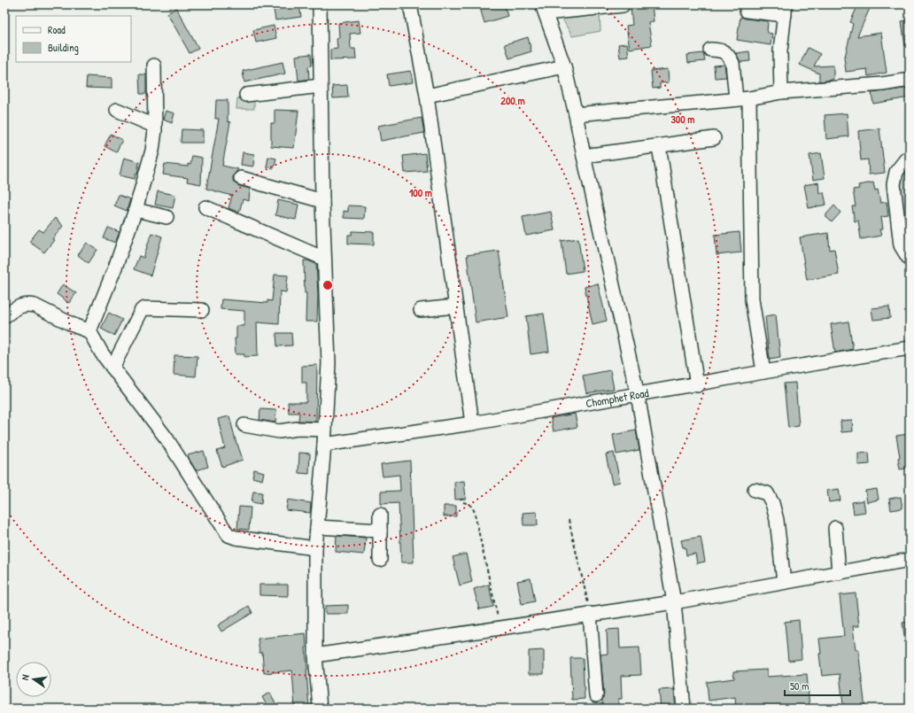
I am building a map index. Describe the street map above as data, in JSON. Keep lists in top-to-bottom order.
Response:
{
  "streets": {
    "street": ["Chomphet Road"]
  },
  "legend": ["Road", "Building"],
  "scale_bar": "50 m",
  "north": "left",
  "rings": ["200 m", "300 m", "100 m"]
}
